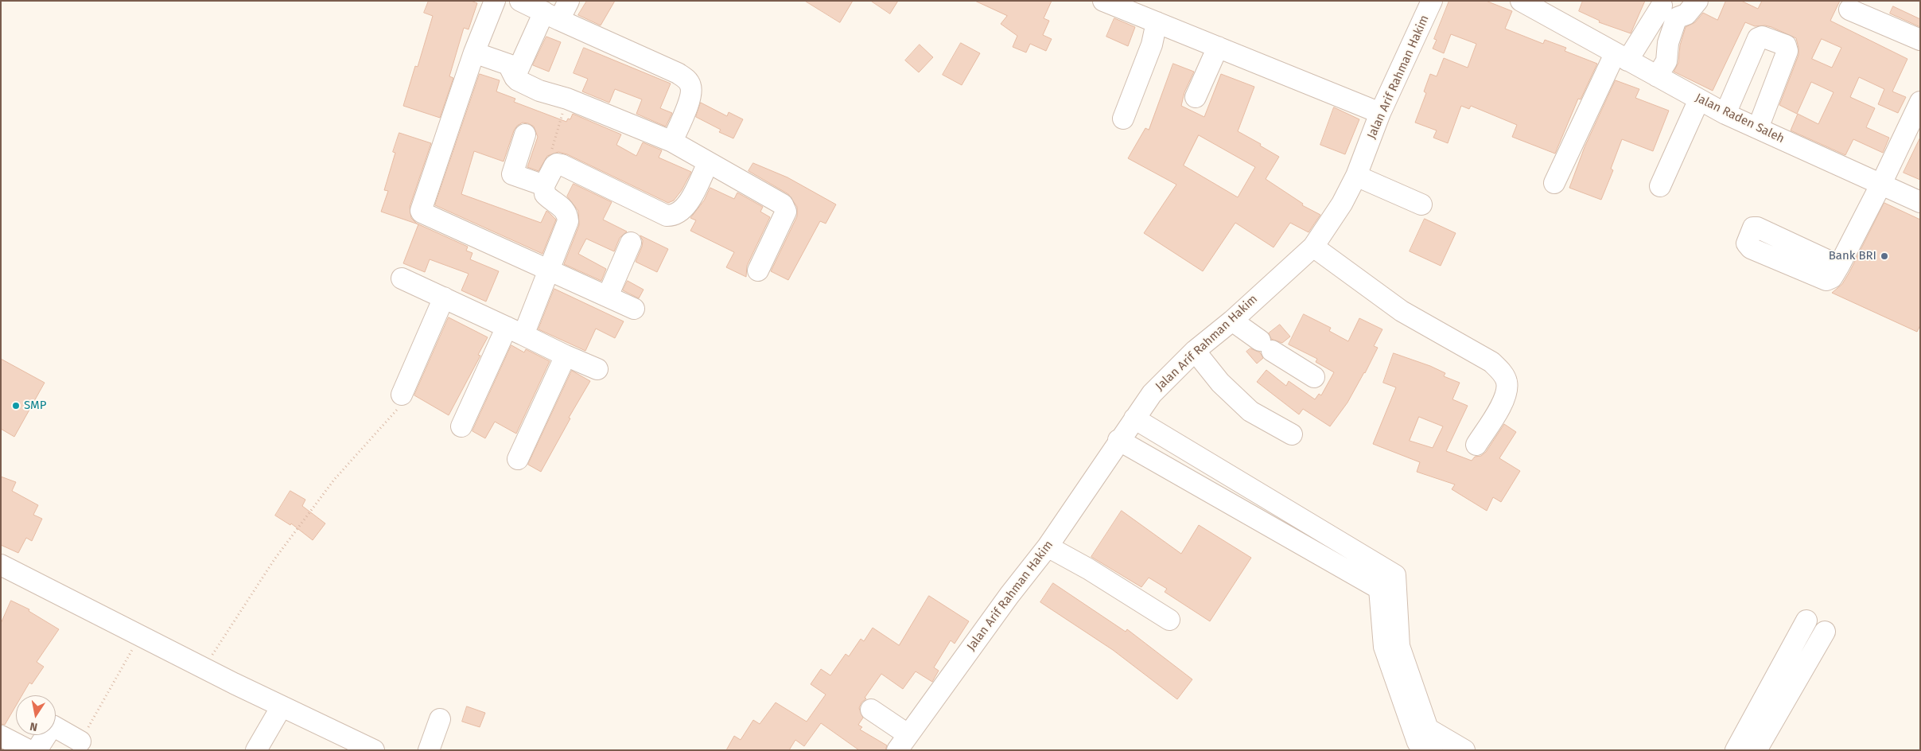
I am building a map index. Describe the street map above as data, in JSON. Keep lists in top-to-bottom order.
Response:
{
  "streets": {
    "street": ["Jalan Arif Rahman Hakim", "Jalan Raden Saleh"]
  },
  "places": ["Bank BRI", "SMP"],
  "north": "bottom"
}
